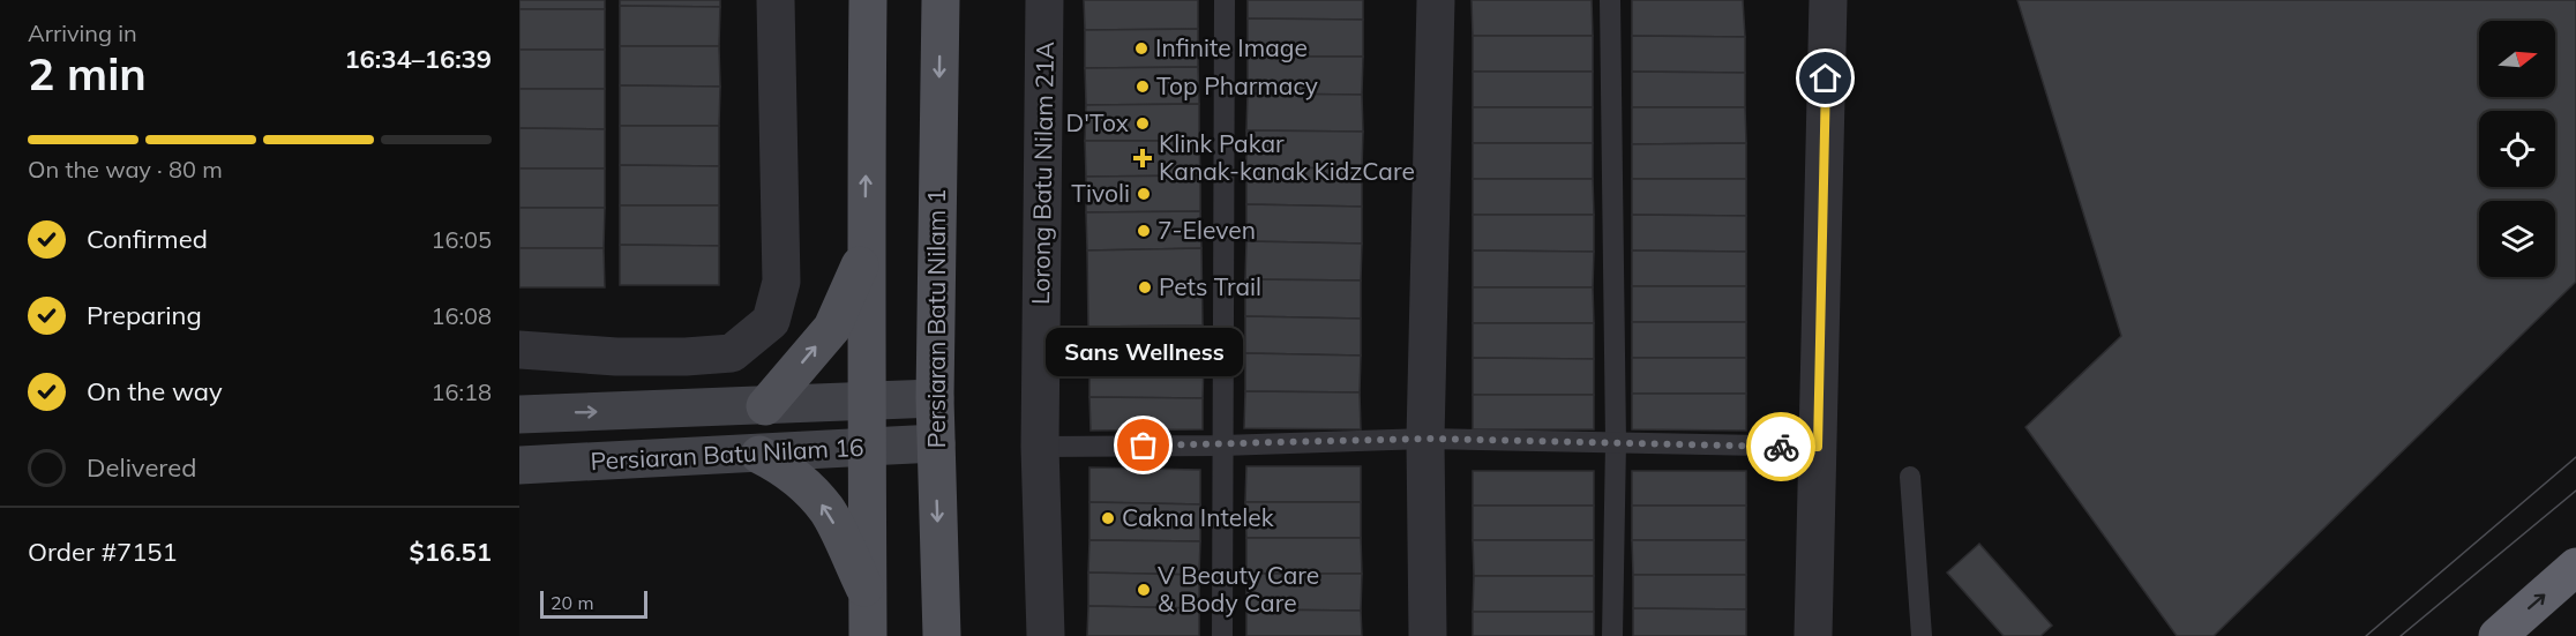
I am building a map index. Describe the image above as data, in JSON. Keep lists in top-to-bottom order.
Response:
{
  "streets": {
    "main road": ["Persiaran Batu Nilam 1"],
    "street": ["Lorong Batu Nilam 21A", "Persiaran Batu Nilam 16"]
  },
  "crossings": [
    ["Persiaran Batu Nilam 1", "Persiaran Batu Nilam 16"]
  ],
  "places": {
    "other": [
      "Infinite Image",
      "Top Pharmacy",
      "D'Tox",
      "Tivoli",
      "7-Eleven",
      "Pets Trail",
      "Sans Wellness",
      "Cakna Intelek",
      "V Beauty Care & Body Care"
    ],
    "health": ["Klink Pakar Kanak-kanak KidzCare"]
  },
  "scale_bar": "20 m",
  "north": "right",
  "page": {
    "heading": ["2 min", "Arriving in", "16:34–16:39"],
    "panel": ["Order #7151", "$16.51"],
    "bar": "On the way · 80 m",
    "list": [
      ["Confirmed", "16:05"],
      ["Preparing", "16:08"],
      ["On the way", "16:18"],
      "Delivered"
    ],
    "bubble": "Sans Wellness",
    "scale": "20 m"
  }
}
